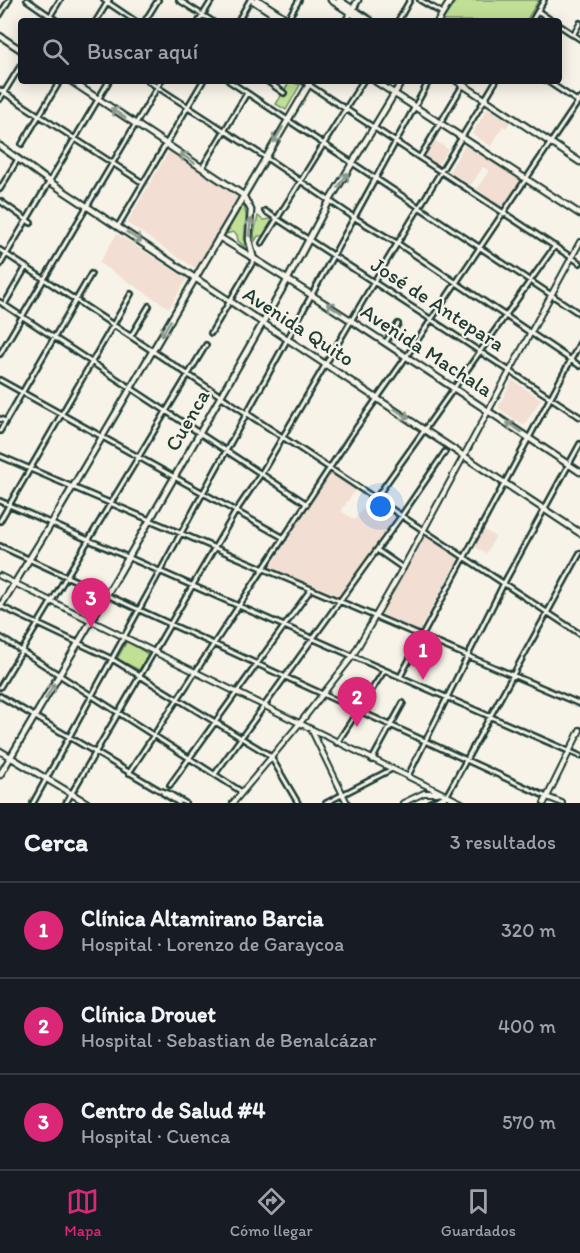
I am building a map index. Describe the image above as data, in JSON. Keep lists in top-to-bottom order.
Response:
{
  "streets": {
    "main road": ["Avenida Quito", "Avenida Machala", "Cuenca"],
    "street": ["José de Antepara"]
  },
  "crossings": [
    ["José de Antepara", "Cuenca"],
    ["Avenida Quito", "Cuenca"],
    ["Avenida Machala", "Cuenca"]
  ],
  "page": {
    "search": "Buscar aquí",
    "pins": ["3", "1", "2"],
    "heading": ["Cerca", "3 resultados"],
    "list": [
      {
        "mark": "1",
        "name": "Clínica Altamirano Barcia",
        "note": "Hospital · Lorenzo de Garaycoa",
        "value": "320 m"
      },
      {
        "mark": "2",
        "name": "Clínica Drouet",
        "note": "Hospital · Sebastian de Benalcázar",
        "value": "400 m"
      },
      {
        "mark": "3",
        "name": "Centro de Salud #4",
        "note": "Hospital · Cuenca",
        "value": "570 m"
      }
    ],
    "nav": ["Mapa", "Cómo llegar", "Guardados"]
  }
}
